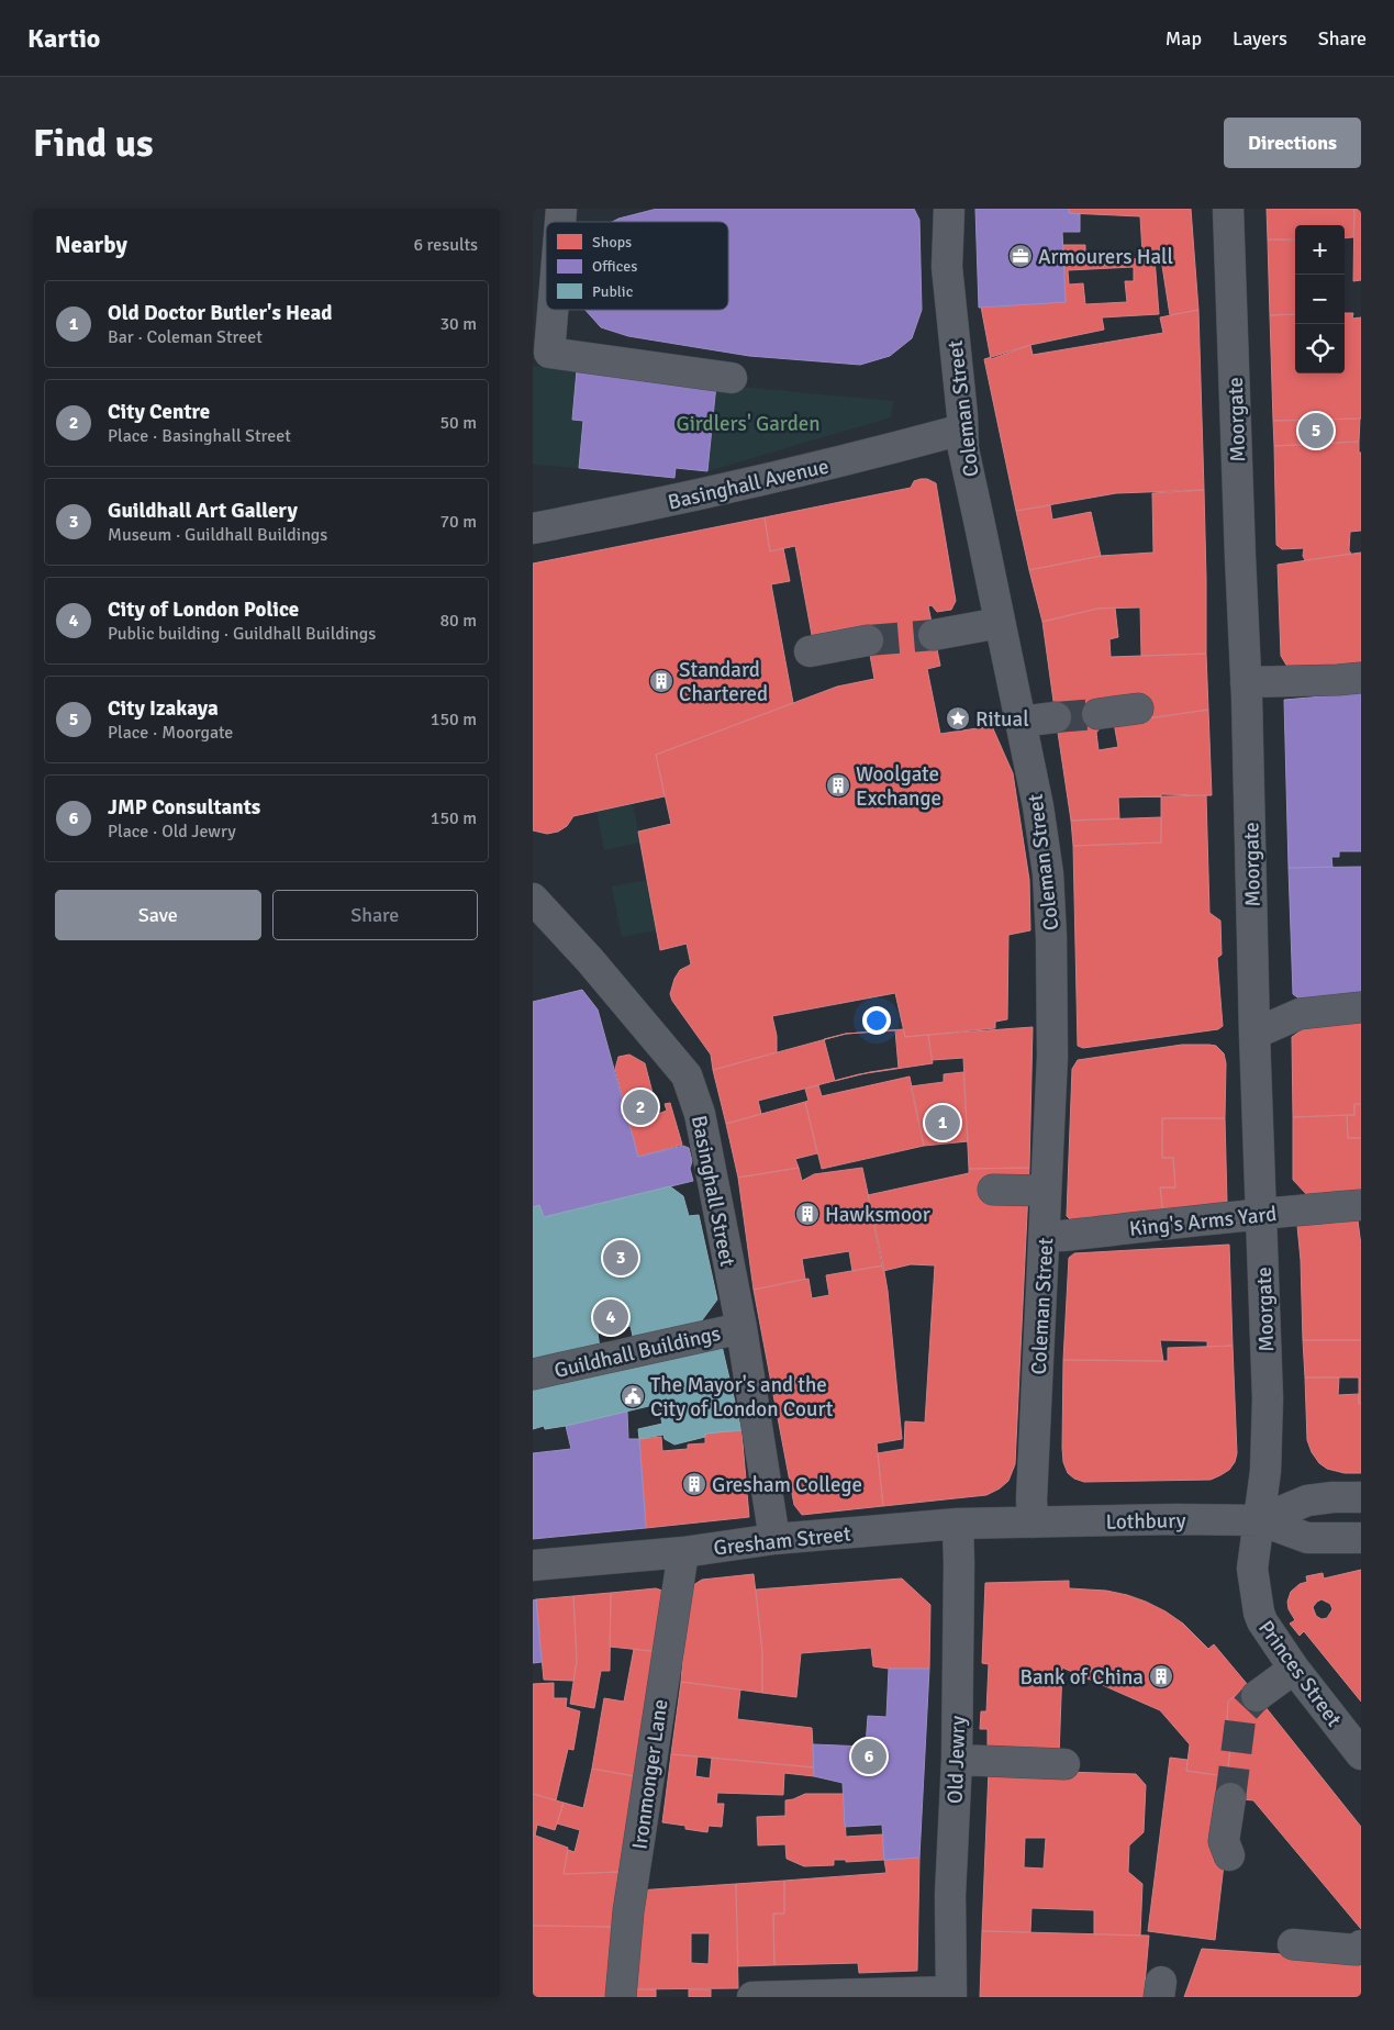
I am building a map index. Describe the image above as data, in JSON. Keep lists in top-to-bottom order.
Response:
{
  "streets": {
    "street": [
      "Coleman Street",
      "Moorgate",
      "Basinghall Avenue",
      "Basinghall Street",
      "King's Arms Yard",
      "Guildhall Buildings",
      "Lothbury",
      "Gresham Street",
      "Princes Street",
      "Old Jewry",
      "Ironmonger Lane"
    ]
  },
  "crossings": [
    ["Coleman Street", "Basinghall Avenue"],
    ["Coleman Street", "King's Arms Yard"],
    ["Coleman Street", "Lothbury"],
    ["Coleman Street", "Gresham Street"],
    ["Moorgate", "King's Arms Yard"],
    ["Moorgate", "Lothbury"],
    ["Moorgate", "Princes Street"],
    ["Basinghall Street", "Guildhall Buildings"],
    ["Basinghall Street", "Gresham Street"],
    ["Lothbury", "Gresham Street"],
    ["Lothbury", "Princes Street"],
    ["Gresham Street", "Old Jewry"],
    ["Gresham Street", "Ironmonger Lane"]
  ],
  "parks": ["Girdlers' Garden"],
  "places": {
    "office": ["Armourers Hall"],
    "building": [
      "Standard Chartered",
      "Woolgate Exchange",
      "Hawksmoor",
      "Gresham College",
      "Bank of China"
    ],
    "place": ["Ritual"],
    "public building": ["The Mayor's and the City of London Court"]
  },
  "legend": ["Shops", "Offices", "Public"],
  "page": {
    "header": "Kartio",
    "nav": ["Map", "Layers", "Share"],
    "buttons": [
      "Directions",
      ["Save", "Share"]
    ],
    "title": "Find us",
    "heading": ["Nearby", "6 results"],
    "map_buttons": ["+", "−"],
    "list": [
      {
        "mark": "1",
        "name": "Old Doctor Butler's Head",
        "note": "Bar · Coleman Street",
        "value": "30 m"
      },
      {
        "mark": "2",
        "name": "City Centre",
        "note": "Place · Basinghall Street",
        "value": "50 m"
      },
      {
        "mark": "3",
        "name": "Guildhall Art Gallery",
        "note": "Museum · Guildhall Buildings",
        "value": "70 m"
      },
      {
        "mark": "4",
        "name": "City of London Police",
        "note": "Public building · Guildhall Buildings",
        "value": "80 m"
      },
      {
        "mark": "5",
        "name": "City Izakaya",
        "note": "Place · Moorgate",
        "value": "150 m"
      },
      {
        "mark": "6",
        "name": "JMP Consultants",
        "note": "Place · Old Jewry",
        "value": "150 m"
      }
    ],
    "pins": [
      "5",
      "2",
      "1",
      "3",
      "4",
      "6"
    ]
  }
}
